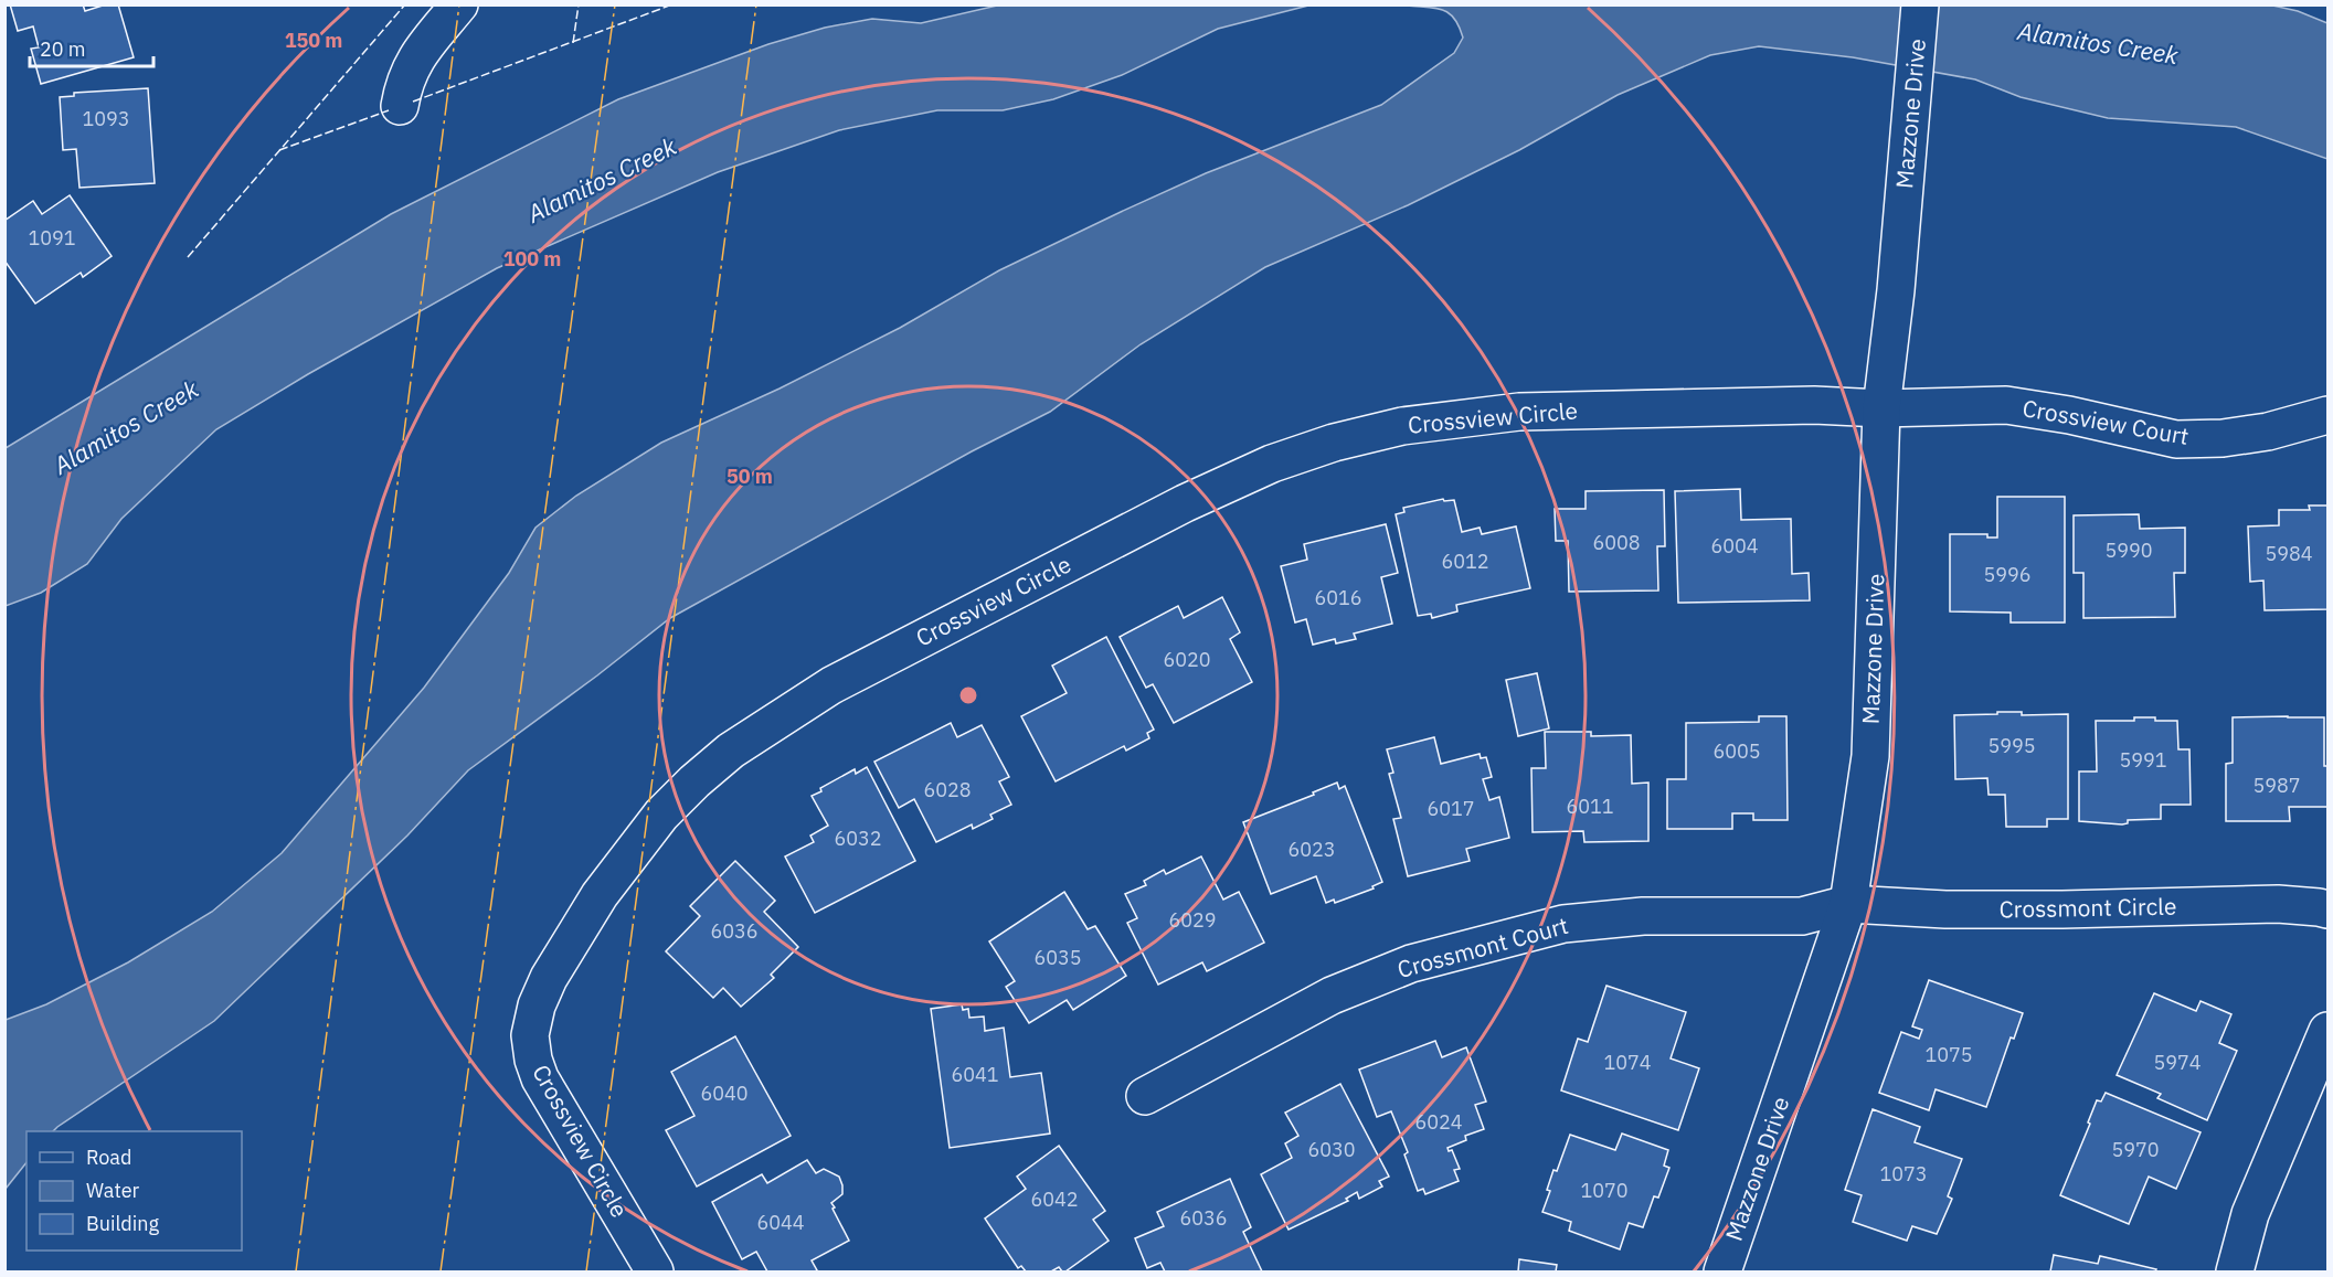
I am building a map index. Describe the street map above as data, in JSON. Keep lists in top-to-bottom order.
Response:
{
  "streets": {
    "street": [
      "Mazzone Drive",
      "Crossview Circle",
      "Crossview Court",
      "Crossmont Circle",
      "Crossmont Court"
    ]
  },
  "crossings": [
    ["Mazzone Drive", "Crossview Circle"],
    ["Mazzone Drive", "Crossview Court"],
    ["Mazzone Drive", "Crossmont Circle"],
    ["Mazzone Drive", "Crossmont Court"],
    ["Crossview Circle", "Crossview Court"],
    ["Crossmont Circle", "Crossmont Court"]
  ],
  "water": ["Alamitos Creek"],
  "house_numbers": [
    "1093",
    "1091",
    "6008",
    "6004",
    "5990",
    "5984",
    "6012",
    "5996",
    "6016",
    "6020",
    "5995",
    "6005",
    "5991",
    "5987",
    "6028",
    "6011",
    "6017",
    "6032",
    "6023",
    "6029",
    "6036",
    "6035",
    "1075",
    "1074",
    "5974",
    "6041",
    "6040",
    "6024",
    "6030",
    "5970",
    "1073",
    "1070",
    "6042",
    "6036",
    "6044"
  ],
  "legend": ["Road", "Water", "Building"],
  "scale_bar": "20 m",
  "rings": ["150 m", "100 m", "50 m"]
}
